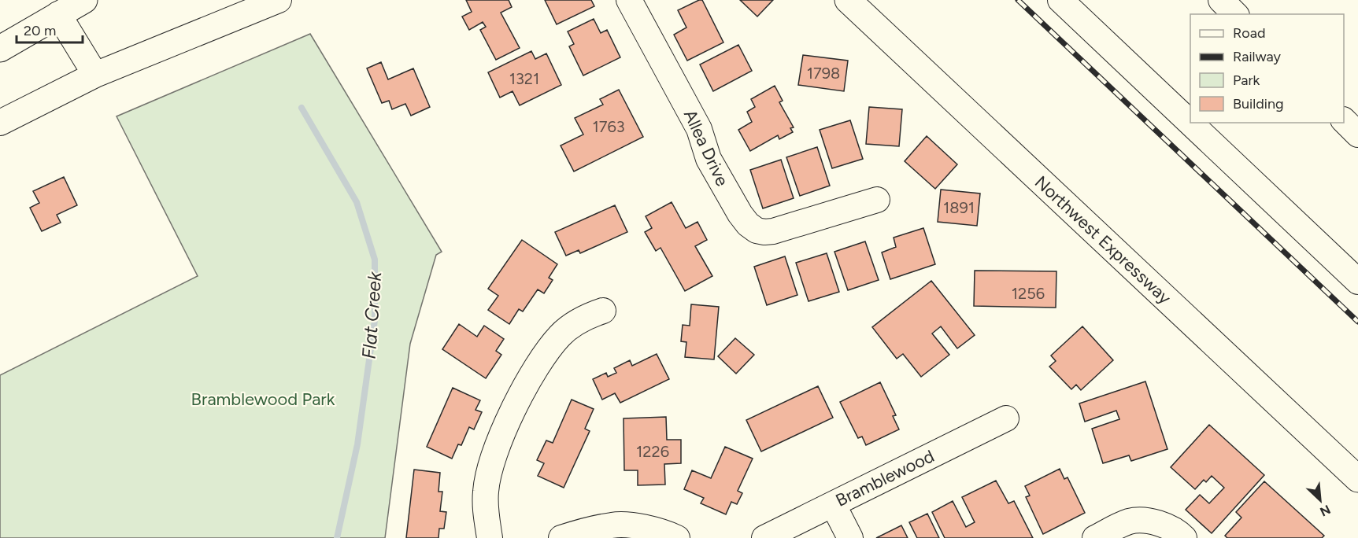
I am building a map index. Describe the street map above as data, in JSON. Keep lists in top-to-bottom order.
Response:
{
  "streets": {
    "main road": ["Northwest Expressway"],
    "street": ["Allea Drive", "Bramblewood"]
  },
  "water": ["Flat Creek"],
  "parks": ["Bramblewood Park"],
  "house_numbers": [
    "1798",
    "1321",
    "1763",
    "1891",
    "1256",
    "1226"
  ],
  "legend": [
    "Road",
    "Railway",
    "Park",
    "Building"
  ],
  "scale_bar": "20 m",
  "north": "bottom right"
}
